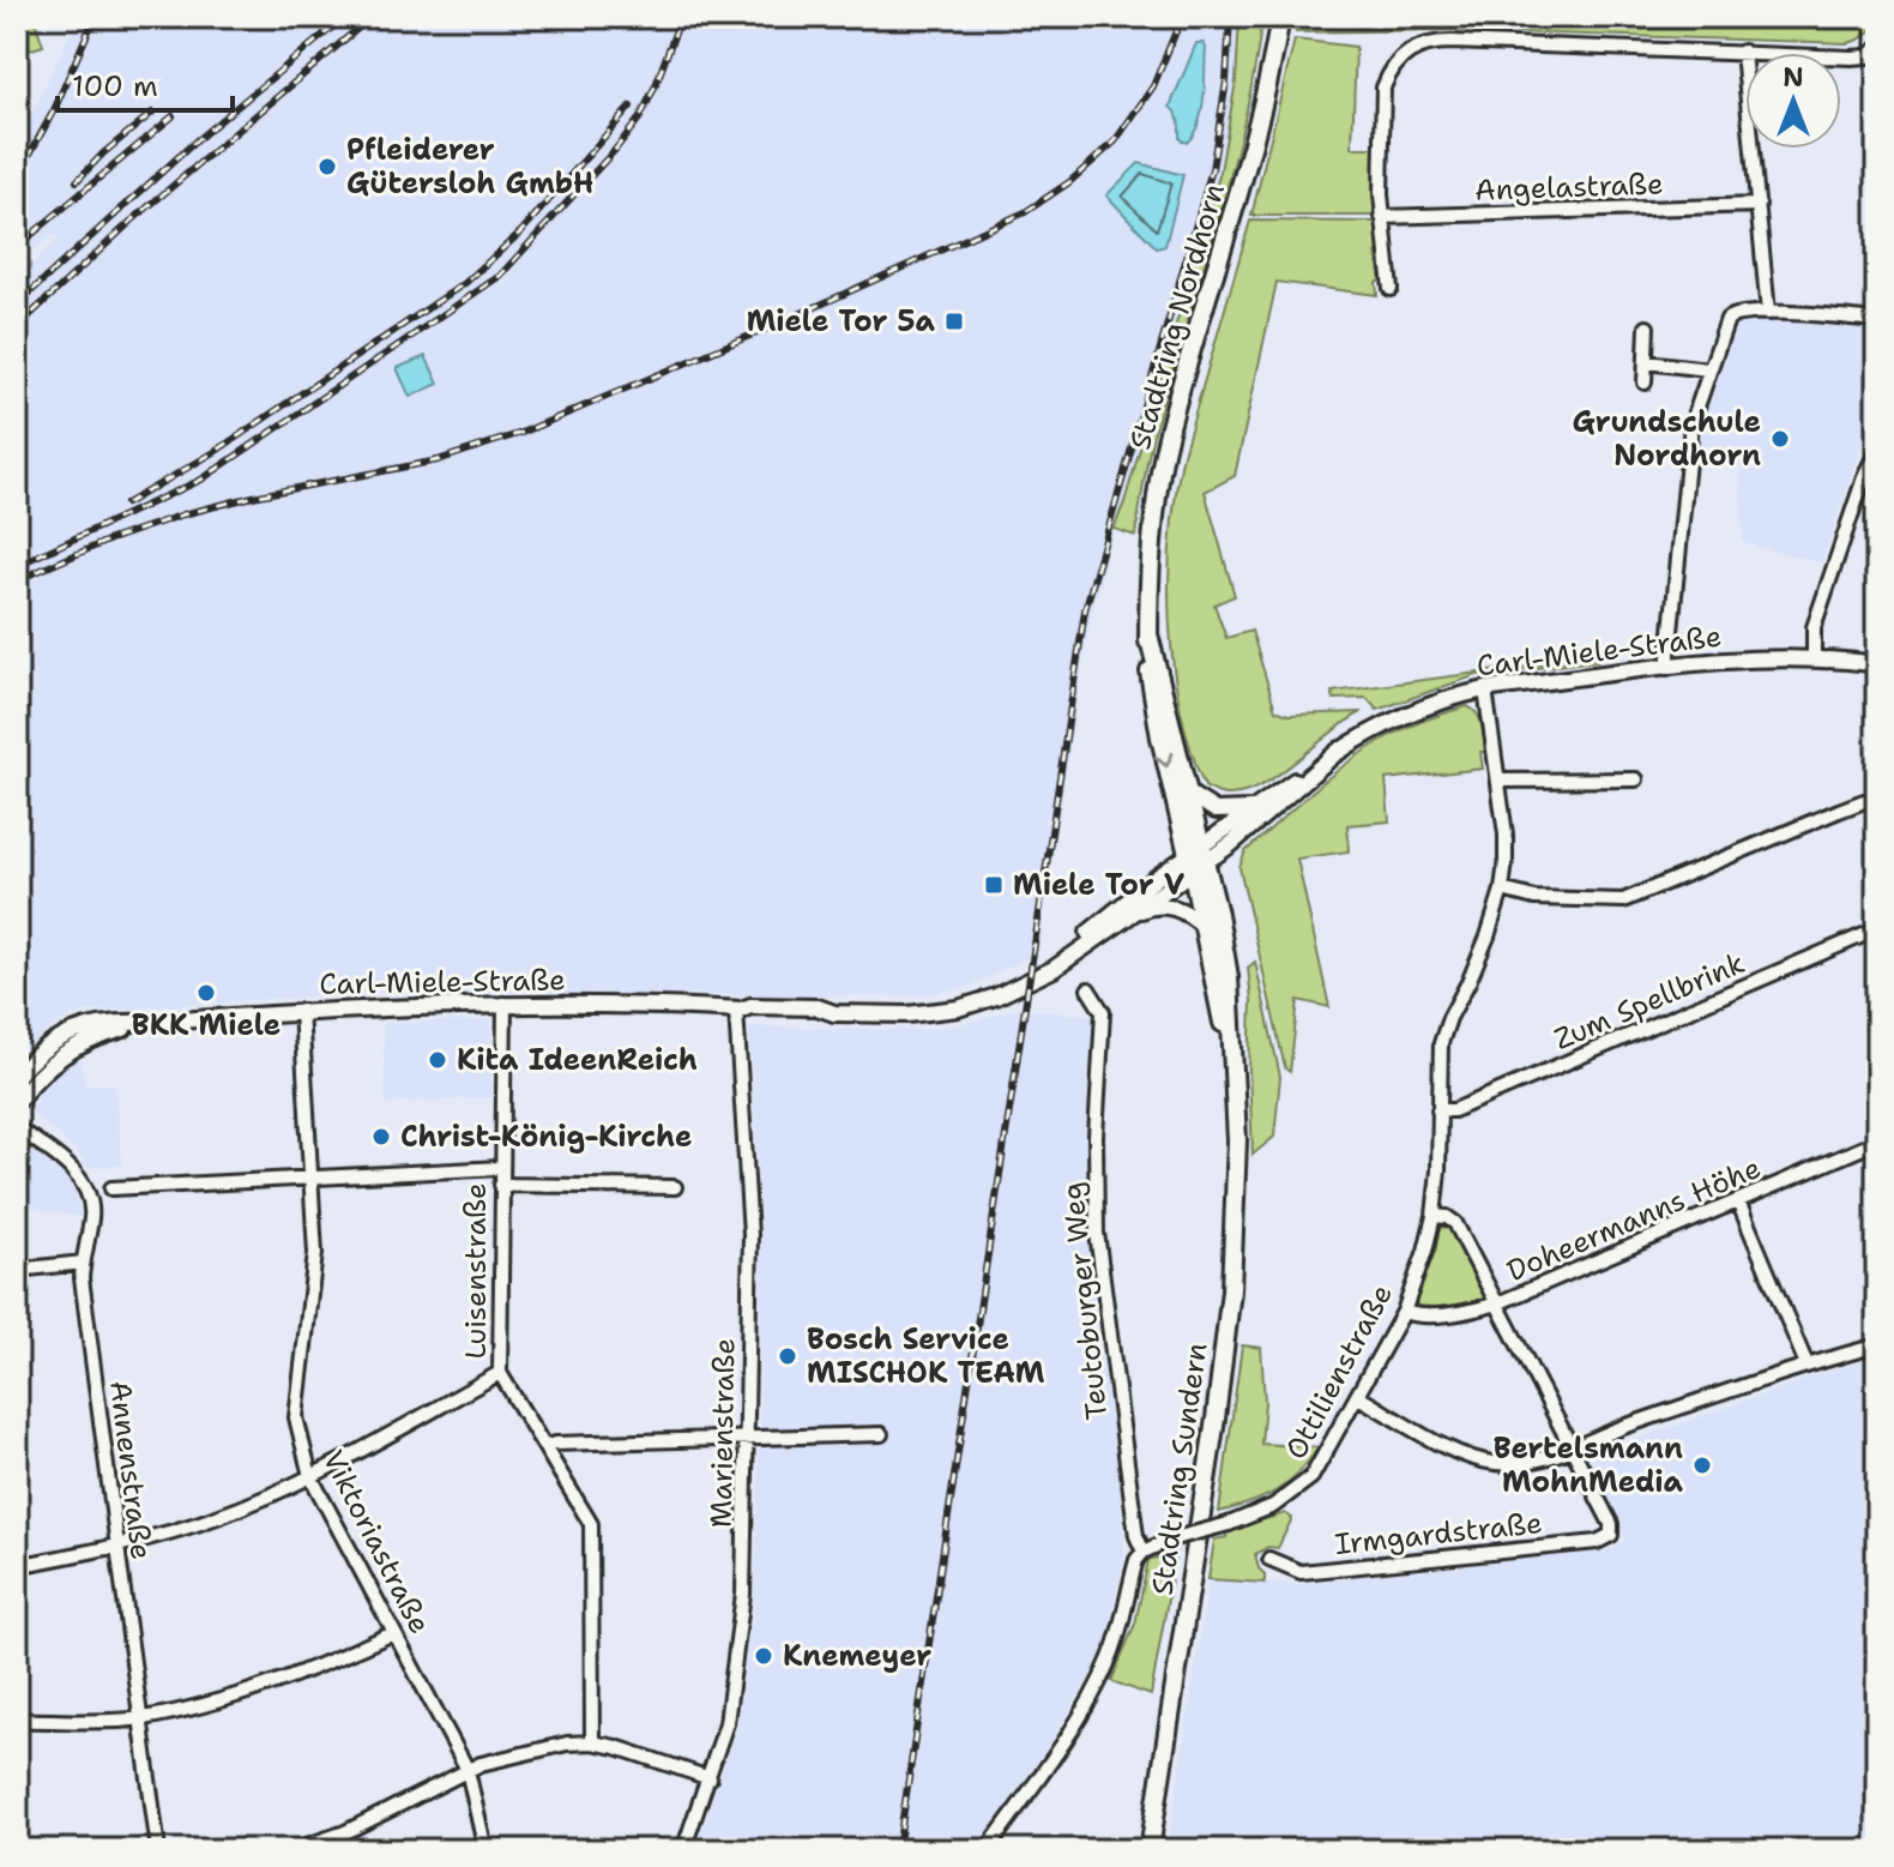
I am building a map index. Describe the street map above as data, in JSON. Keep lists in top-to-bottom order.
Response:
{
  "streets": {
    "main road": ["Stadtring Nordhorn", "Stadtring Sundern"],
    "street": [
      "Angelastraße",
      "Carl-Miele-Straße",
      "Zum Spellbrink",
      "Doheermanns Höhe",
      "Luisenstraße",
      "Teutoburger Weg",
      "Ottilienstraße",
      "Marienstraße",
      "Annenstraße",
      "Irmgardstraße",
      "Viktoriastraße"
    ]
  },
  "crossings": [
    ["Stadtring Nordhorn", "Carl-Miele-Straße"],
    ["Stadtring Nordhorn", "Stadtring Sundern"],
    ["Carl-Miele-Straße", "Luisenstraße"],
    ["Carl-Miele-Straße", "Ottilienstraße"],
    ["Carl-Miele-Straße", "Marienstraße"],
    ["Carl-Miele-Straße", "Stadtring Sundern"],
    ["Carl-Miele-Straße", "Viktoriastraße"],
    ["Zum Spellbrink", "Ottilienstraße"],
    ["Doheermanns Höhe", "Ottilienstraße"],
    ["Teutoburger Weg", "Ottilienstraße"]
  ],
  "places": {
    "other": [
      "Pfleiderer Gütersloh GmbH",
      "Grundschule Nordhorn",
      "BKK Miele",
      "Kita IdeenReich",
      "Christ-König-Kirche",
      "Bosch Service MISCHOK TEAM",
      "Bertelsmann MohnMedia",
      "Knemeyer"
    ],
    "transit": ["Miele Tor 5a", "Miele Tor V"]
  },
  "scale_bar": "100 m",
  "north": "top"
}
